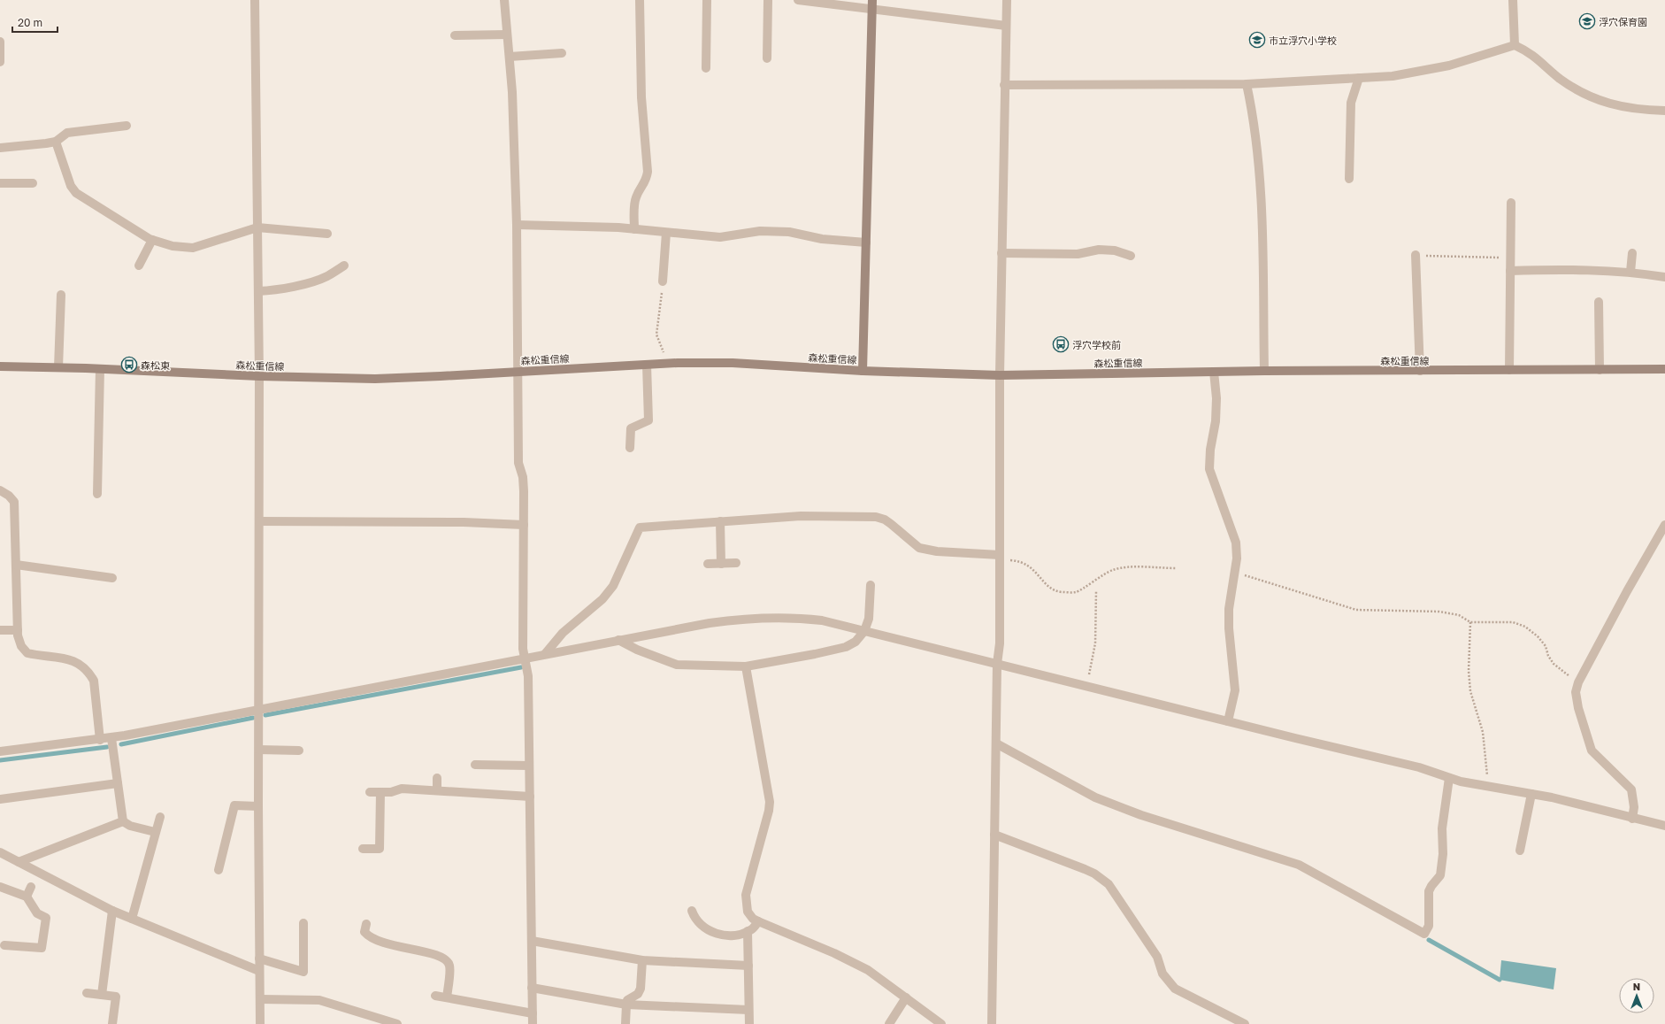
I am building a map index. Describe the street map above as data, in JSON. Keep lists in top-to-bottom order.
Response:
{
  "streets": {
    "main road": ["森松重信線"]
  },
  "places": {
    "school or university": ["浮穴保育園", "市立浮穴小学校"],
    "bus stop": ["浮穴学校前", "森松東"]
  },
  "scale_bar": "20 m",
  "north": "top"
}
